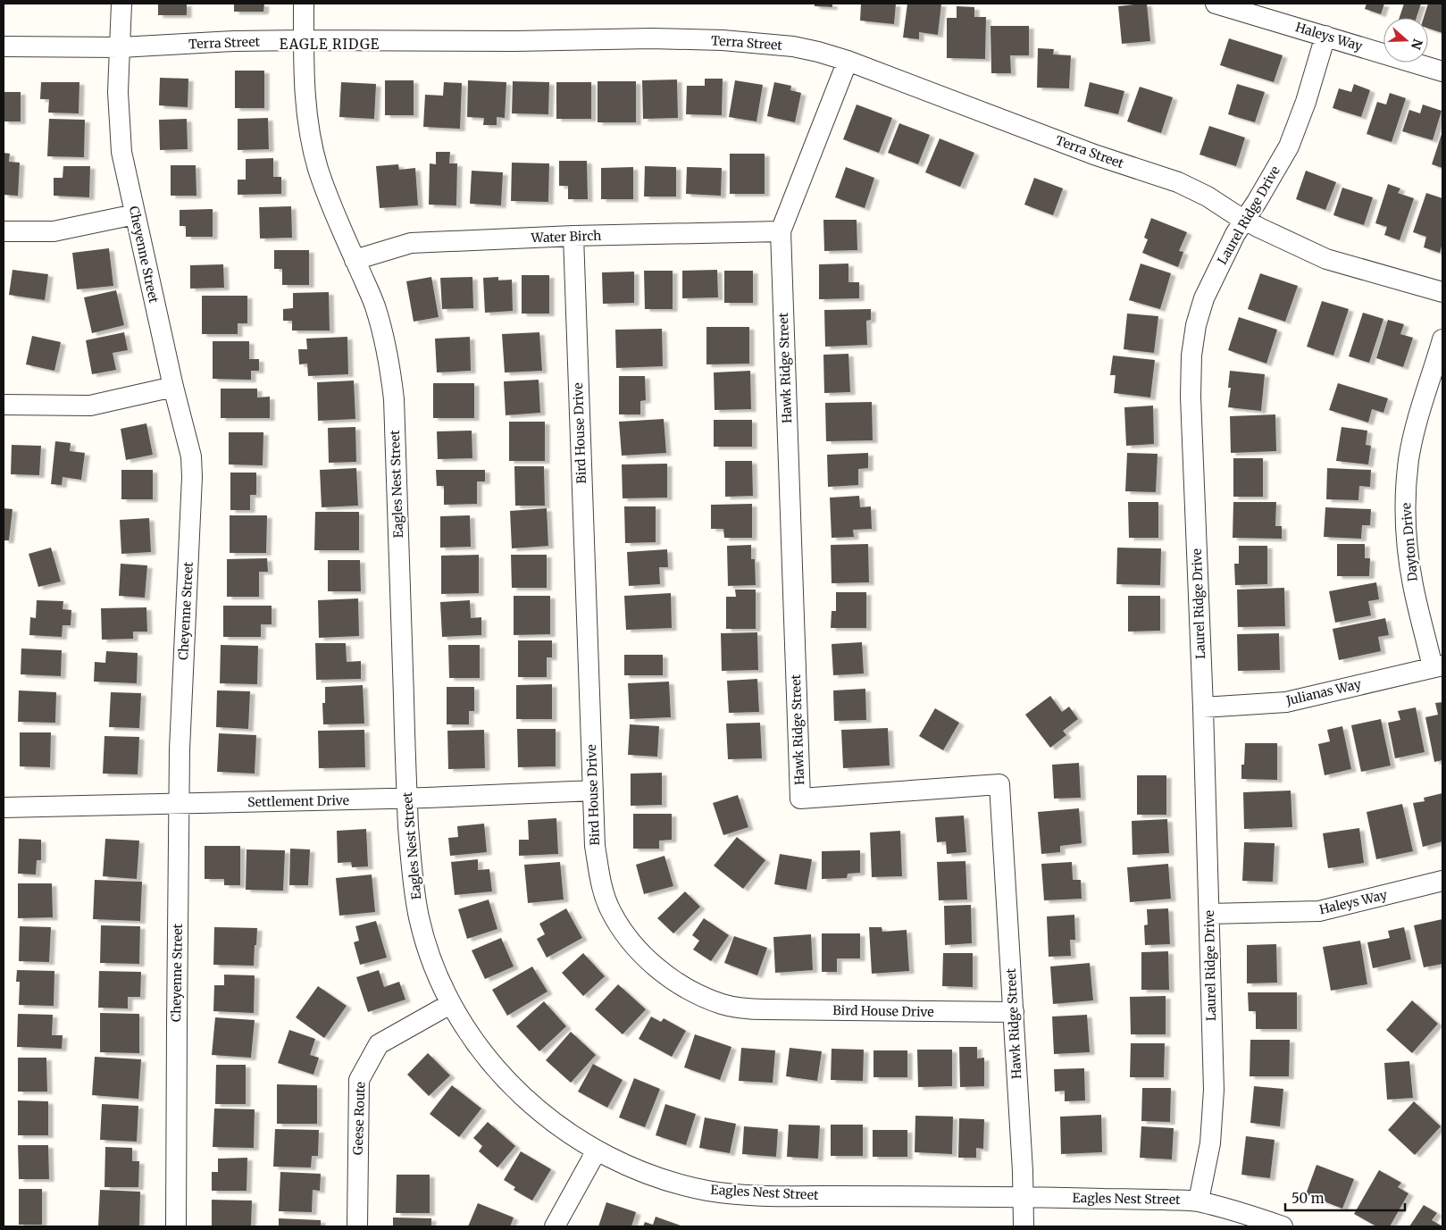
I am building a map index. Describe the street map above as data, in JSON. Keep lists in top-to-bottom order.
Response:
{
  "streets": {
    "street": [
      "Haleys Way",
      "Terra Street",
      "Laurel Ridge Drive",
      "Water Birch",
      "Cheyenne Street",
      "Hawk Ridge Street",
      "Bird House Drive",
      "Eagles Nest Street",
      "Dayton Drive",
      "Julianas Way",
      "Settlement Drive",
      "Geese Route"
    ]
  },
  "crossings": [
    ["Haleys Way", "Laurel Ridge Drive"],
    ["Terra Street", "Laurel Ridge Drive"],
    ["Terra Street", "Cheyenne Street"],
    ["Terra Street", "Hawk Ridge Street"],
    ["Terra Street", "Eagles Nest Street"],
    ["Laurel Ridge Drive", "Eagles Nest Street"],
    ["Laurel Ridge Drive", "Julianas Way"],
    ["Water Birch", "Hawk Ridge Street"],
    ["Water Birch", "Bird House Drive"],
    ["Water Birch", "Eagles Nest Street"],
    ["Cheyenne Street", "Settlement Drive"],
    ["Hawk Ridge Street", "Bird House Drive"],
    ["Hawk Ridge Street", "Eagles Nest Street"],
    ["Bird House Drive", "Settlement Drive"],
    ["Eagles Nest Street", "Settlement Drive"],
    ["Eagles Nest Street", "Geese Route"],
    ["Dayton Drive", "Julianas Way"]
  ],
  "districts": ["EAGLE RIDGE"],
  "scale_bar": "50 m",
  "north": "right"
}
